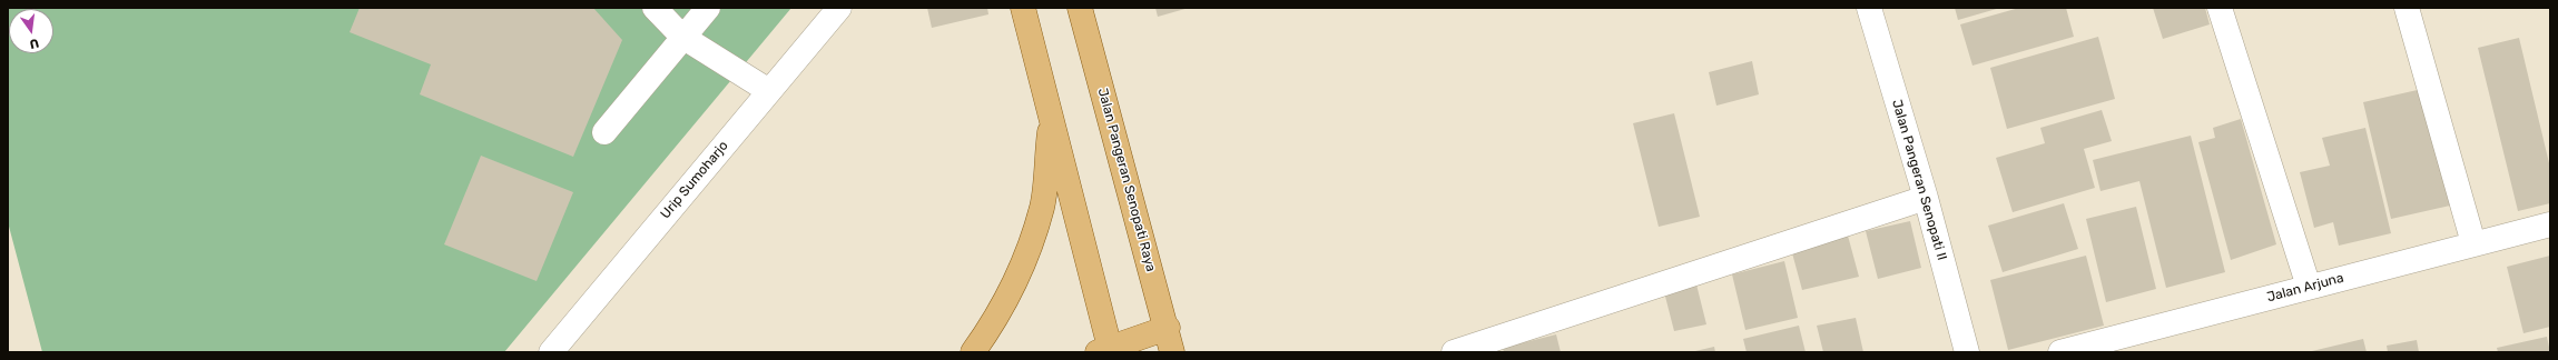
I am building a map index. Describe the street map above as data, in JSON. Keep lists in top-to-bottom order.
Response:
{
  "streets": {
    "main road": ["Jalan Pangeran Senopati Raya"],
    "street": ["Urip Sumoharjo", "Jalan Pangeran Senopati II", "Jalan Arjuna"]
  },
  "north": "bottom"
}
